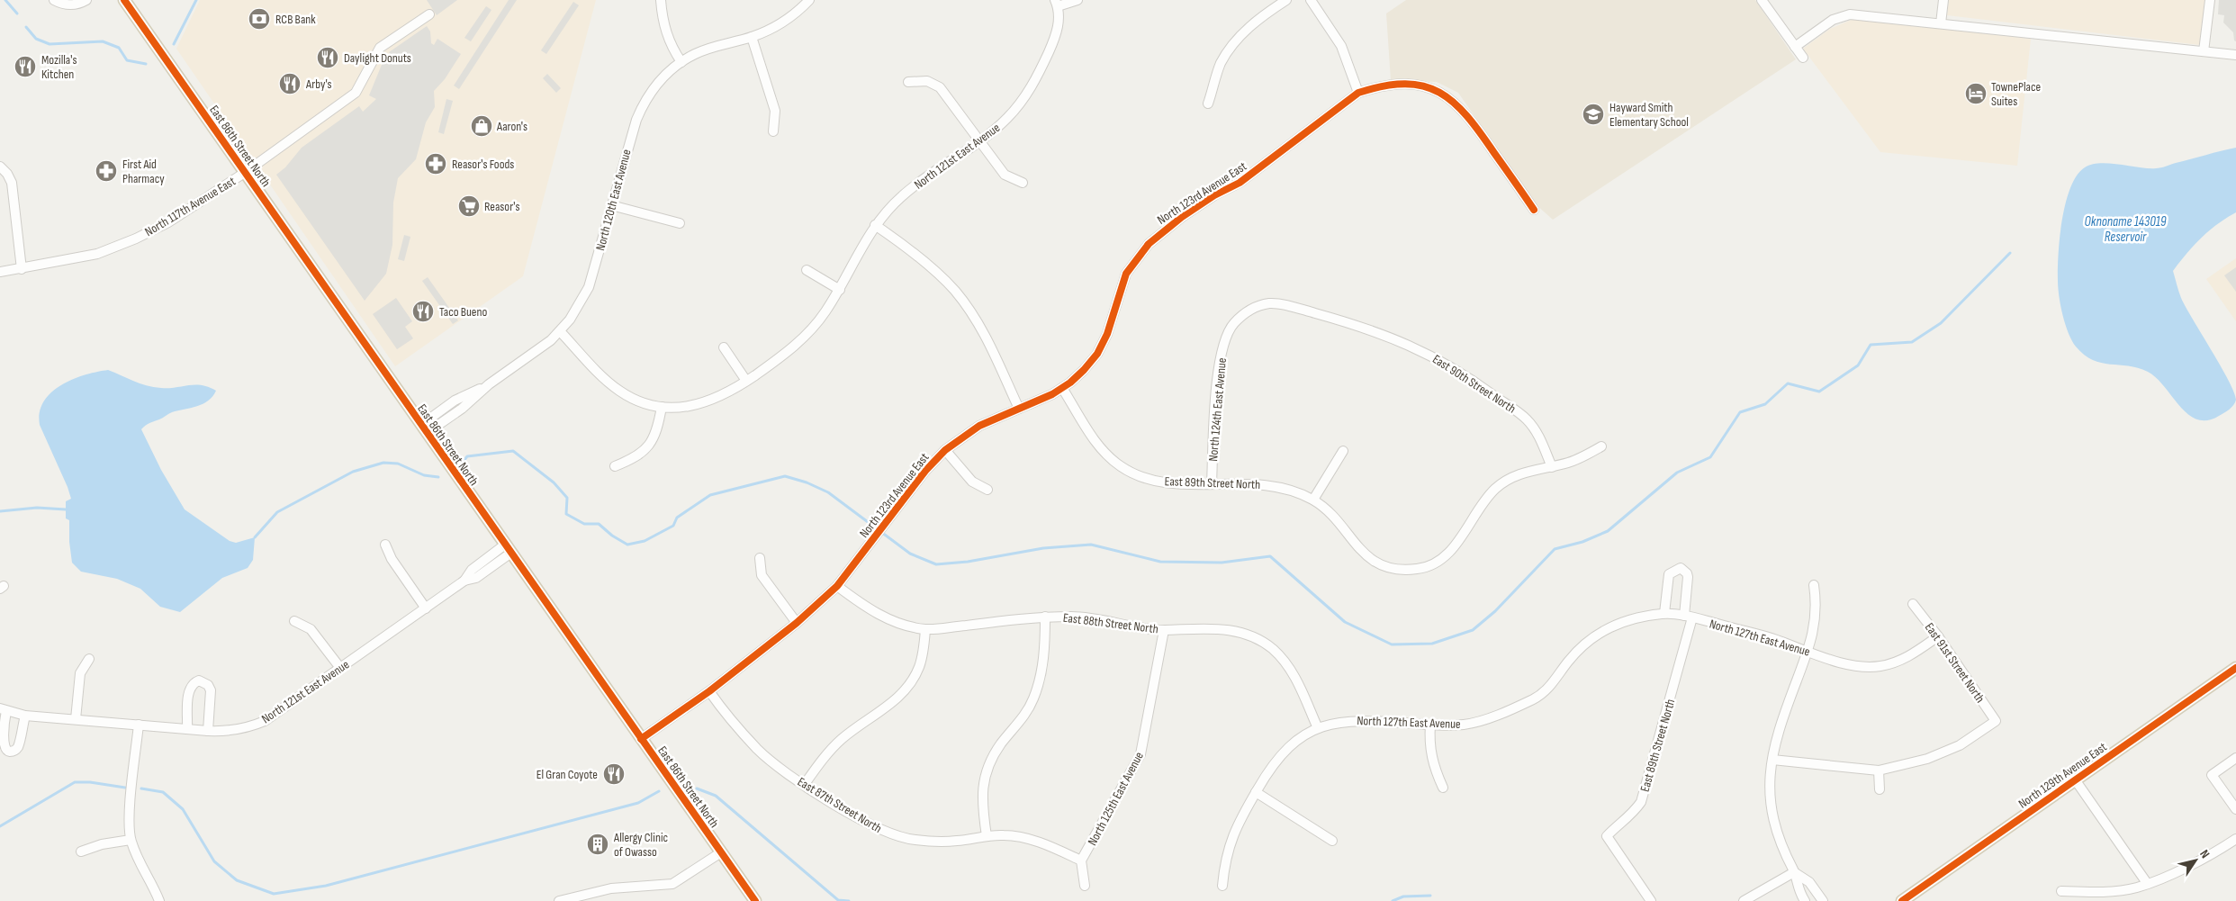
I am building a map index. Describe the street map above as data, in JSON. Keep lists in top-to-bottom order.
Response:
{
  "streets": {
    "main road": ["East 86th Street North", "North 129th Avenue East"],
    "street": [
      "North 121st East Avenue",
      "North 123rd Avenue East",
      "North 120th East Avenue",
      "North 117th Avenue East",
      "East 90th Street North",
      "North 124th East Avenue",
      "East 89th Street North",
      "East 88th Street North",
      "North 127th East Avenue",
      "East 91st Street North",
      "North 125th East Avenue",
      "East 87th Street North"
    ]
  },
  "crossings": [
    ["East 86th Street North", "North 121st East Avenue"],
    ["East 86th Street North", "North 123rd Avenue East"],
    ["East 86th Street North", "North 120th East Avenue"],
    ["East 86th Street North", "North 117th Avenue East"],
    ["North 123rd Avenue East", "East 89th Street North"],
    ["North 123rd Avenue East", "East 88th Street North"],
    ["North 123rd Avenue East", "East 87th Street North"],
    ["East 90th Street North", "North 124th East Avenue"],
    ["East 90th Street North", "East 89th Street North"],
    ["North 124th East Avenue", "East 89th Street North"],
    ["East 89th Street North", "North 127th East Avenue"],
    ["East 88th Street North", "North 127th East Avenue"],
    ["East 88th Street North", "North 125th East Avenue"],
    ["North 127th East Avenue", "East 91st Street North"],
    ["North 125th East Avenue", "East 87th Street North"]
  ],
  "water": ["Oknoname 143019 Reservoir"],
  "places": {
    "bank": ["RCB Bank"],
    "restaurant": [
      "Daylight Donuts",
      "Mozilla's Kitchen",
      "Arby's",
      "Taco Bueno",
      "El Gran Coyote"
    ],
    "hotel": ["TownePlace Suites"],
    "school or university": ["Hayward Smith Elementary School"],
    "shop": ["Aaron's"],
    "pharmacy": ["Reasor's Foods", "First Aid Pharmacy"],
    "supermarket": ["Reasor's"],
    "building": ["Allergy Clinic of Owasso"]
  },
  "north": "top right"
}
